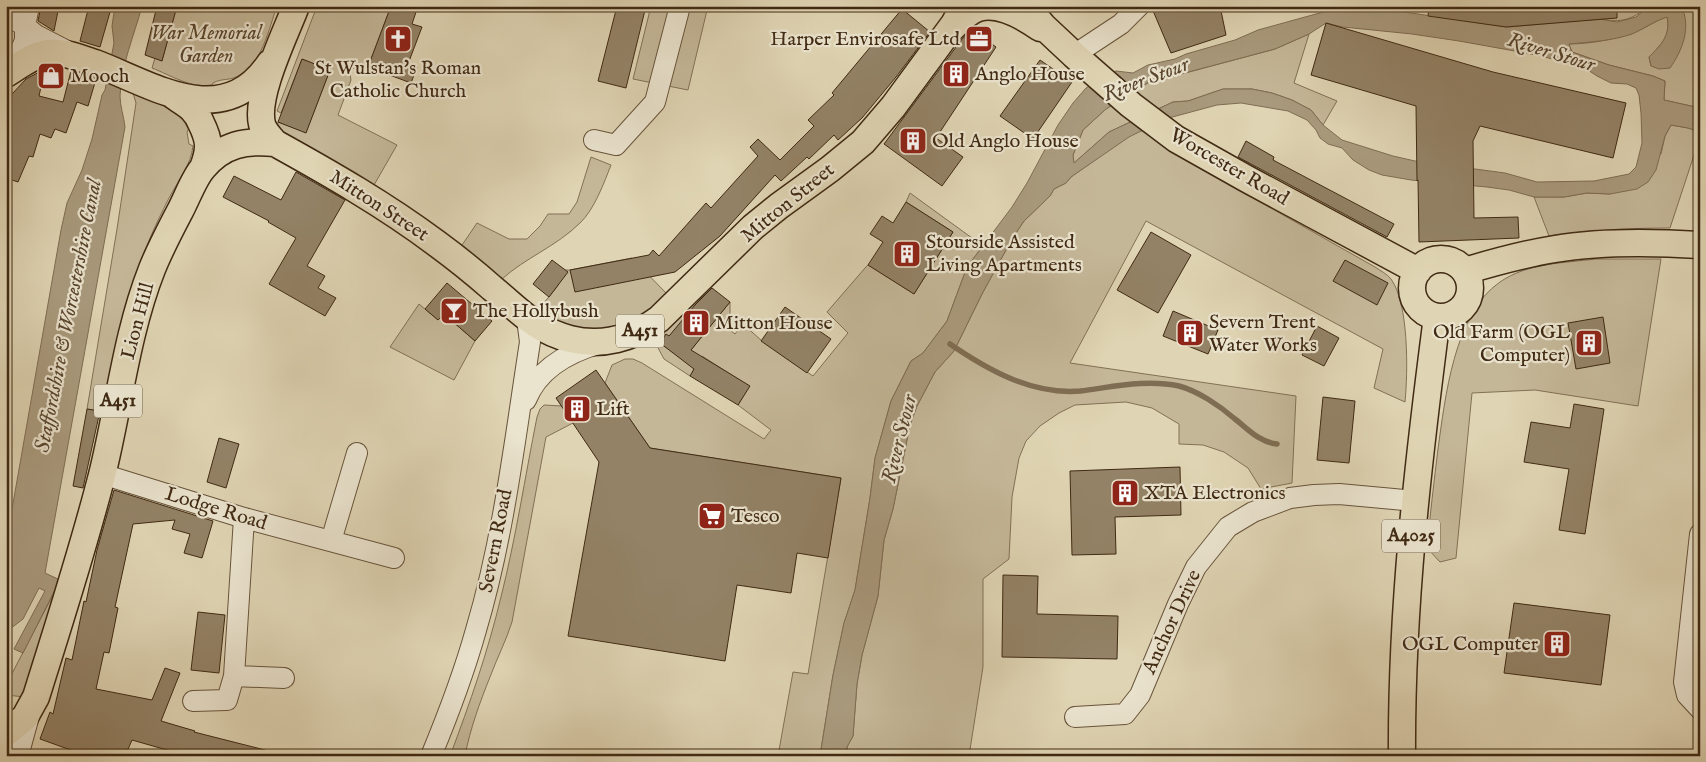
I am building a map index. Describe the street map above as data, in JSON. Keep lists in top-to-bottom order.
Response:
{
  "streets": {
    "main road": [
      "Worcester Road",
      "Mitton Street",
      "Lion Hill",
      "A451",
      "A4025"
    ],
    "street": ["Lodge Road", "Severn Road", "Anchor Drive"]
  },
  "crossings": [
    ["Worcester Road", "A4025"],
    ["Mitton Street", "Lion Hill"],
    ["Mitton Street", "A451"],
    ["Mitton Street", "Severn Road"],
    ["Lion Hill", "A451"],
    ["Lion Hill", "Lodge Road"],
    ["A4025", "Anchor Drive"]
  ],
  "water": ["River Stour", "Staffordshire & Worcestershire Canal"],
  "parks": ["War Memorial Garden"],
  "places": {
    "church": ["St Wulstan's Roman Catholic Church"],
    "office": ["Harper Envirosafe Ltd"],
    "building": [
      "Anglo House",
      "Old Anglo House",
      "Stourside Assisted Living Apartments",
      "Mitton House",
      "Severn Trent Water Works",
      "Old Farm (OGL Computer)",
      "Lift",
      "XTA Electronics",
      "OGL Computer"
    ],
    "shop": ["Mooch"],
    "bar": ["The Hollybush"],
    "supermarket": ["Tesco"]
  }
}
